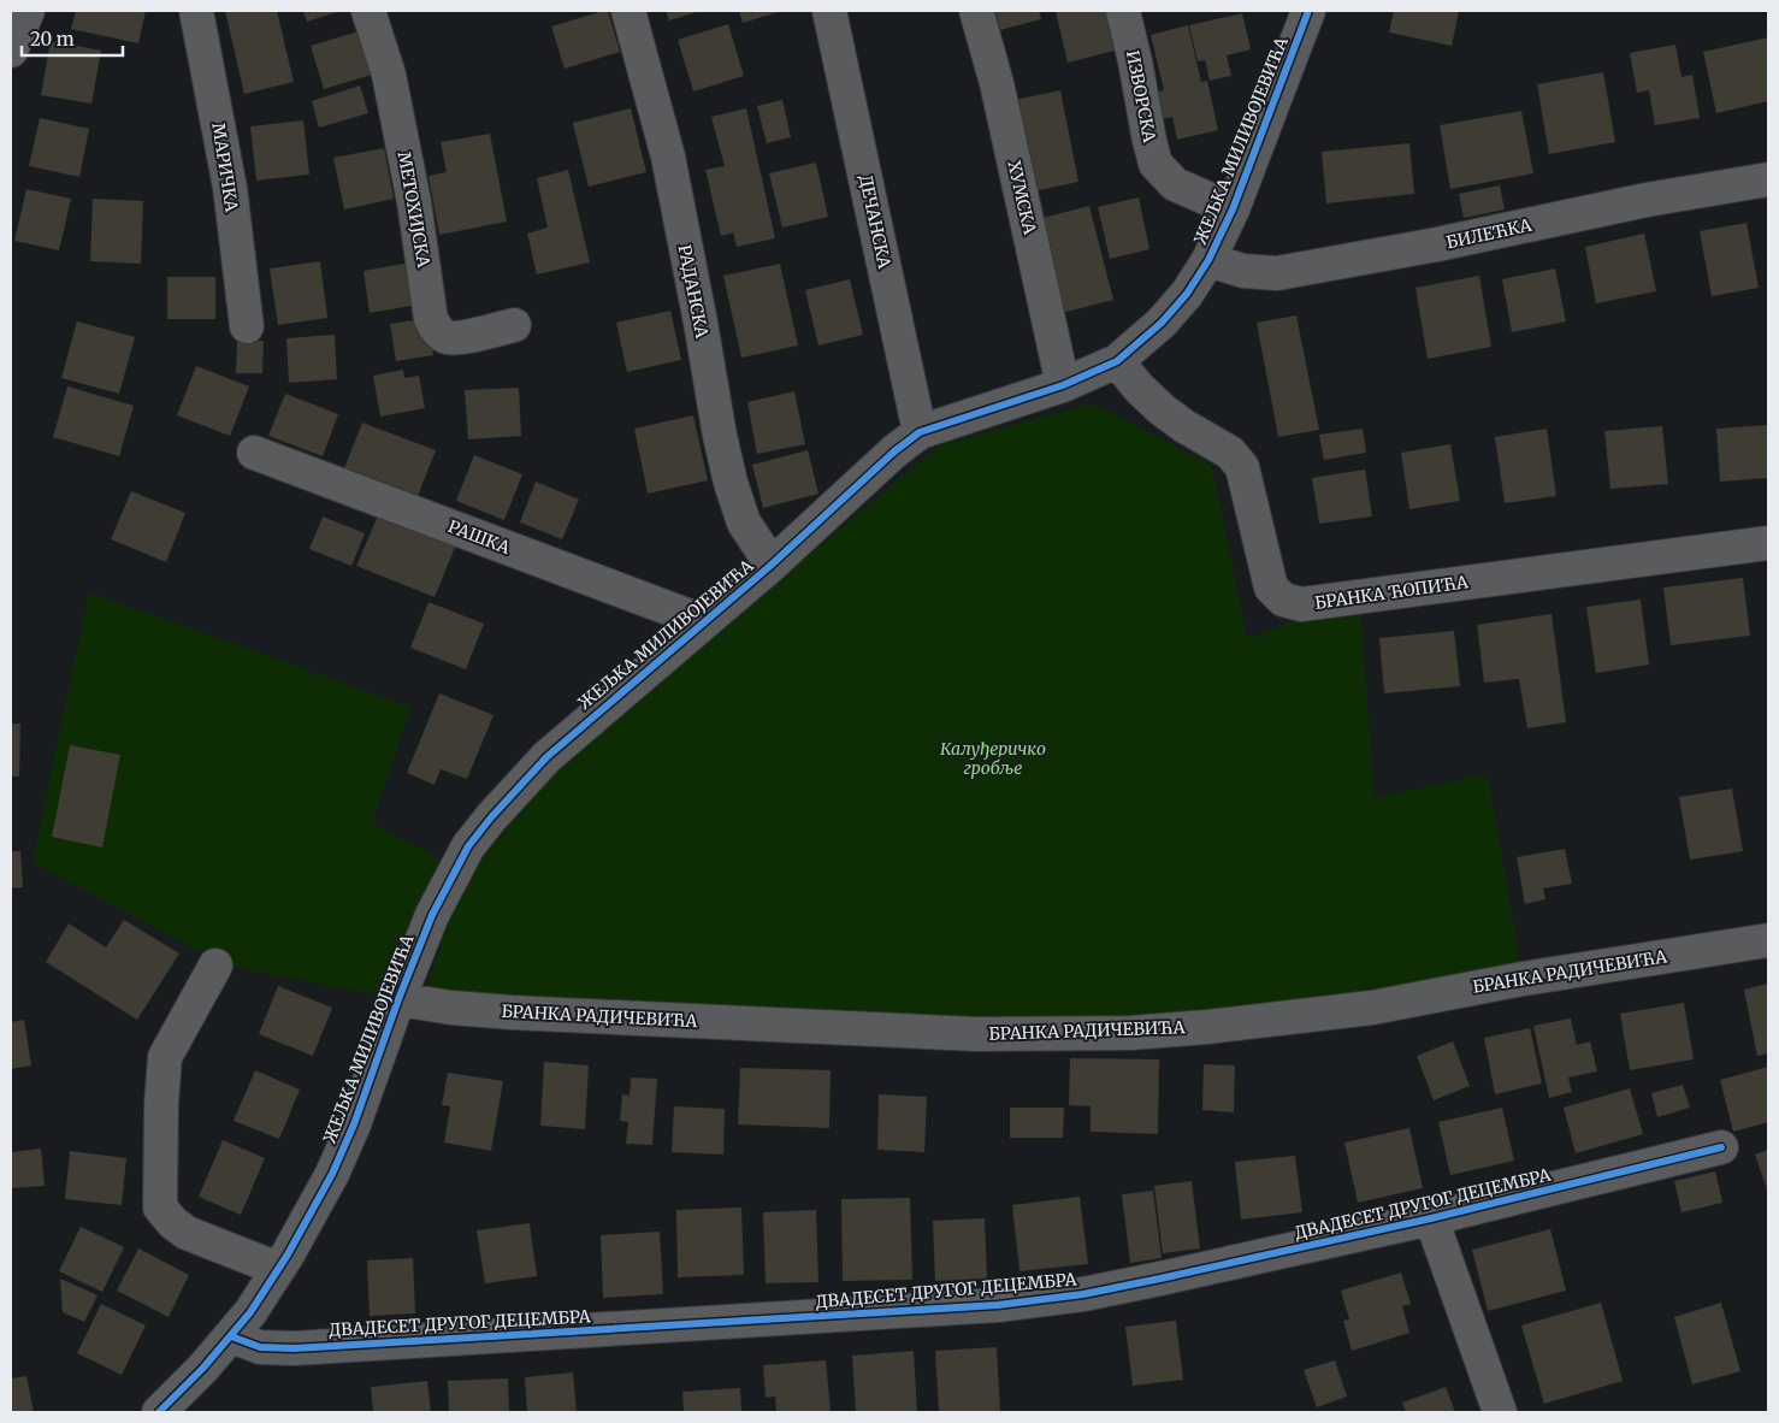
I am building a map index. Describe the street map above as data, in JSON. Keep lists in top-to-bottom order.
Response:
{
  "streets": {
    "street": [
      "ИЗВОРСКА",
      "ЖЕЉКА МИЛИВОЈЕВИЋА",
      "МАРИЧКА",
      "ХУМСКА",
      "МЕТОХИЈСКА",
      "ДЕЧАНСКА",
      "БИЛЕЋКА",
      "РАДАНСКА",
      "РАШКА",
      "БРАНКА ЋОПИЋА",
      "БРАНКА РАДИЧЕВИЋА",
      "ДВАДЕСЕТ ДРУГОГ ДЕЦЕМБРА"
    ]
  },
  "crossings": [
    ["ИЗВОРСКА", "ЖЕЉКА МИЛИВОЈЕВИЋА"],
    ["ЖЕЉКА МИЛИВОЈЕВИЋА", "ХУМСКА"],
    ["ЖЕЉКА МИЛИВОЈЕВИЋА", "ДЕЧАНСКА"],
    ["ЖЕЉКА МИЛИВОЈЕВИЋА", "БИЛЕЋКА"],
    ["ЖЕЉКА МИЛИВОЈЕВИЋА", "РАДАНСКА"],
    ["ЖЕЉКА МИЛИВОЈЕВИЋА", "РАШКА"],
    ["ЖЕЉКА МИЛИВОЈЕВИЋА", "БРАНКА ЋОПИЋА"],
    ["ЖЕЉКА МИЛИВОЈЕВИЋА", "БРАНКА РАДИЧЕВИЋА"],
    ["ЖЕЉКА МИЛИВОЈЕВИЋА", "ДВАДЕСЕТ ДРУГОГ ДЕЦЕМБРА"]
  ],
  "parks": ["Калуђеричко гробље"],
  "scale_bar": "20 m"
}
